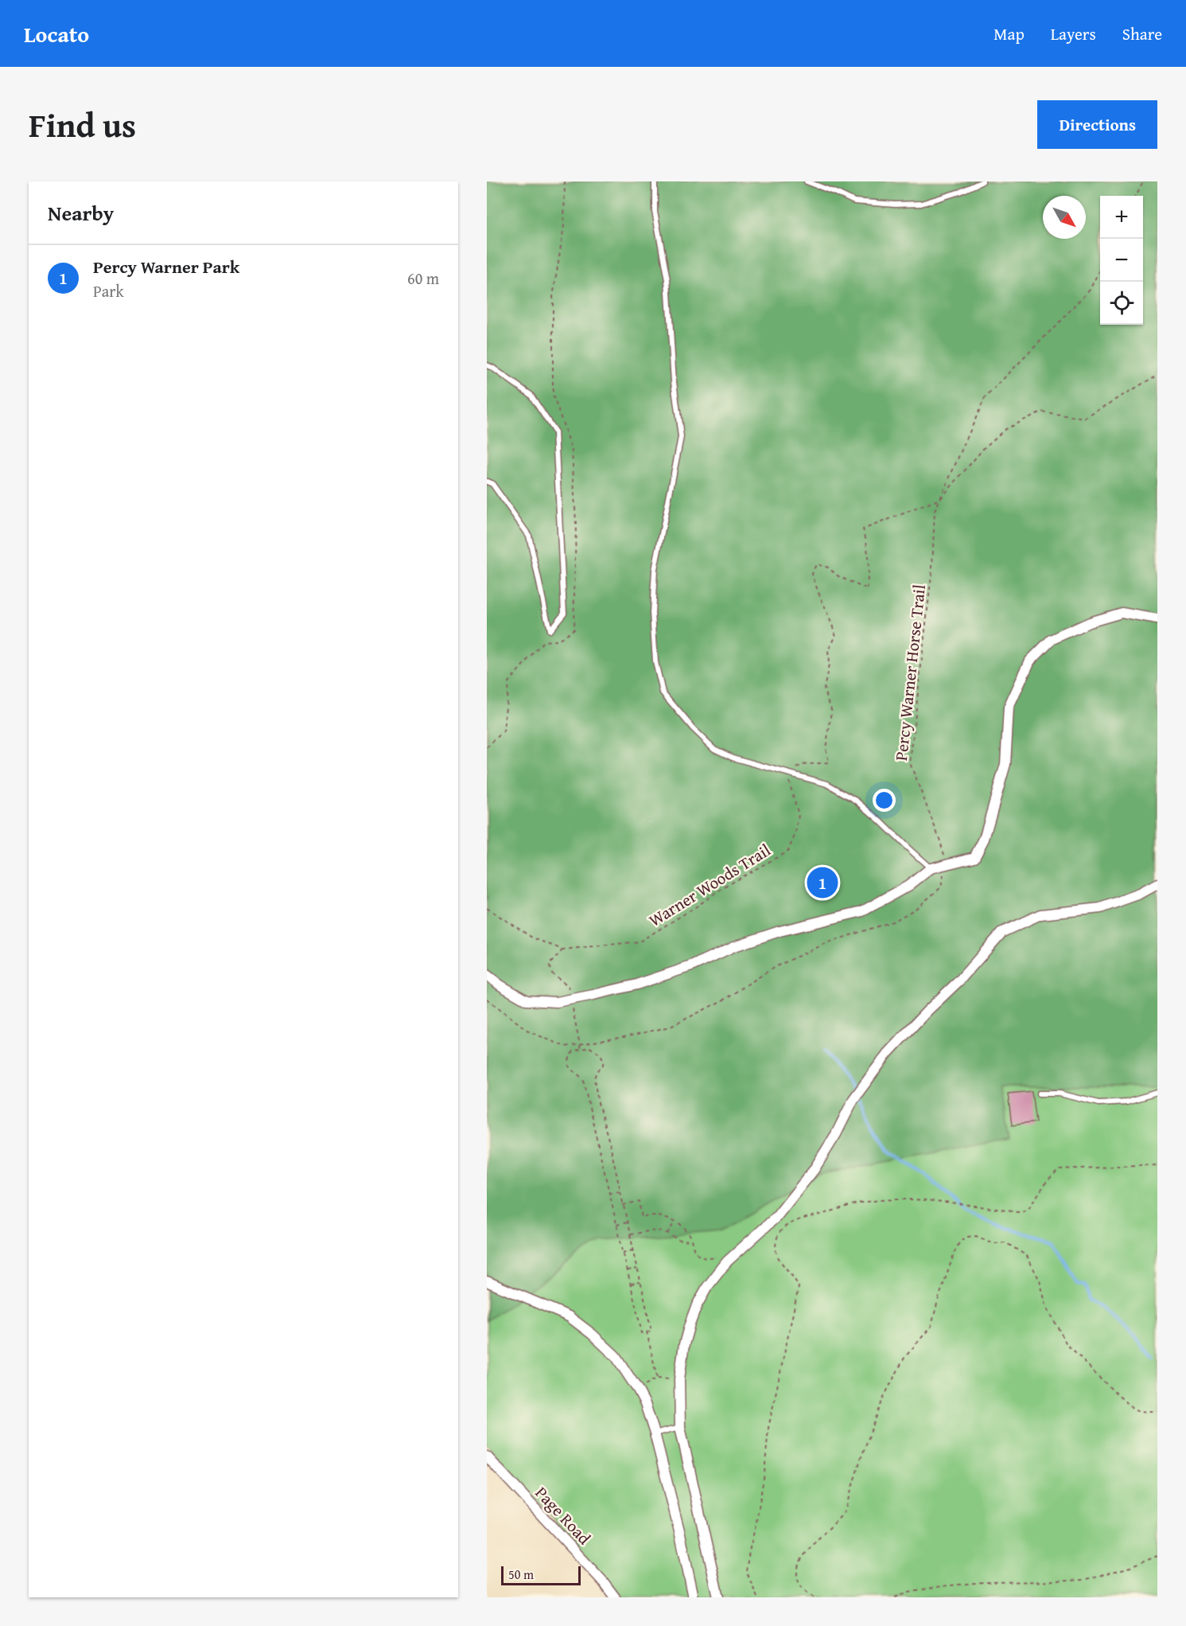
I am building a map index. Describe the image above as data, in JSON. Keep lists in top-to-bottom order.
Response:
{
  "streets": {
    "street": ["Page Road"],
    "path": ["Percy Warner Horse Trail", "Warner Woods Trail"]
  },
  "scale_bar": "50 m",
  "north": "bottom right",
  "page": {
    "header": "Locato",
    "nav": ["Map", "Layers", "Share"],
    "title": "Find us",
    "buttons": "Directions",
    "heading": "Nearby",
    "map_buttons": ["+", "−"],
    "list": [
      {
        "mark": "1",
        "name": "Percy Warner Park",
        "note": "Park",
        "value": "60 m"
      }
    ],
    "pins": "1",
    "scale": "50 m"
  }
}
